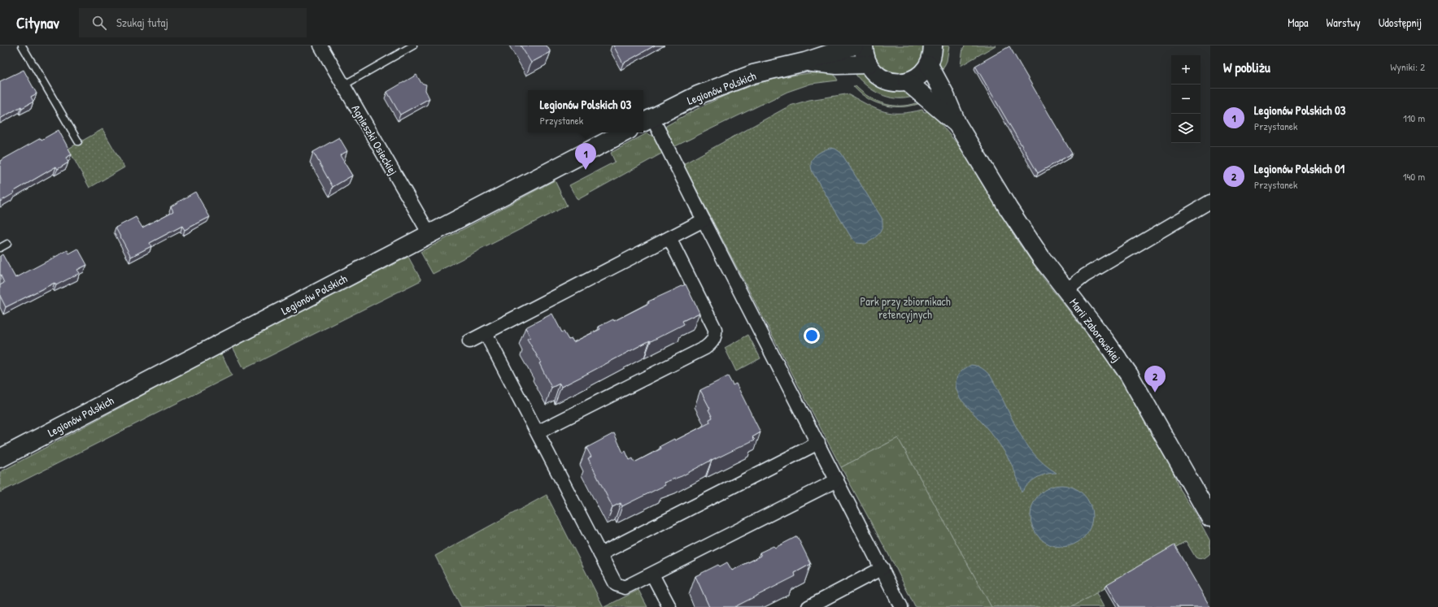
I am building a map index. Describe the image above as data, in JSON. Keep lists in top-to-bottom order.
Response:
{
  "streets": {
    "street": ["Legionów Polskich", "Agnieszki Osieckiej", "Marii Zaborowskiej"]
  },
  "crossings": [
    ["Legionów Polskich", "Agnieszki Osieckiej"]
  ],
  "parks": ["Park przy zbiornikach retencyjnych"],
  "page": {
    "header": "Citynav",
    "search": "Szukaj tutaj",
    "nav": ["Mapa", "Warstwy", "Udostępnij"],
    "heading": ["W pobliżu", "Wyniki: 2"],
    "map_buttons": ["+", "−"],
    "list": [
      {
        "mark": "1",
        "name": "Legionów Polskich 03",
        "note": "Przystanek",
        "value": "110 m"
      },
      {
        "mark": "2",
        "name": "Legionów Polskich 01",
        "note": "Przystanek",
        "value": "140 m"
      }
    ],
    "popup": ["Legionów Polskich 03", "Przystanek"],
    "pins": ["1", "2"]
  }
}
